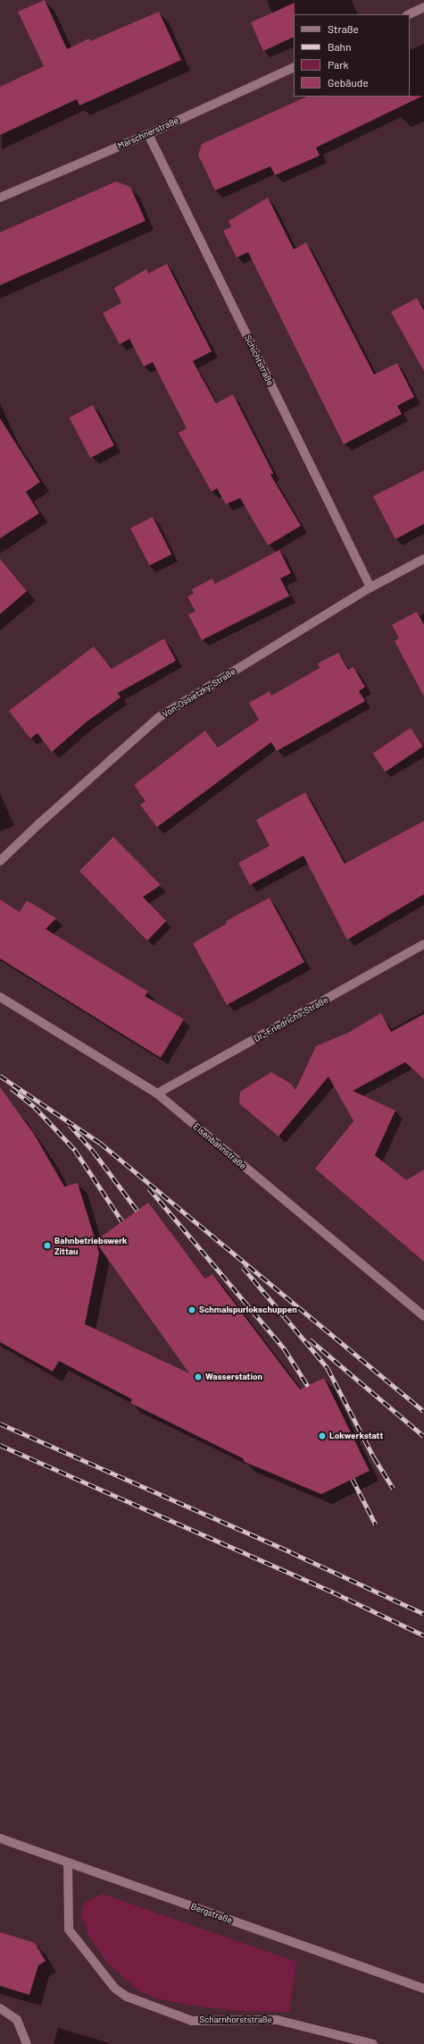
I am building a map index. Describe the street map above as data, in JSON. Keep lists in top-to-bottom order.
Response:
{
  "streets": {
    "street": [
      "Marschnerstraße",
      "Schichtstraße",
      "Von-Ossietzky-Straße",
      "Dr.-Friedrichs-Straße",
      "Eisenbahnstraße",
      "Bergstraße",
      "Scharnhorststraße"
    ]
  },
  "crossings": [
    ["Marschnerstraße", "Schichtstraße"],
    ["Schichtstraße", "Von-Ossietzky-Straße"],
    ["Dr.-Friedrichs-Straße", "Eisenbahnstraße"],
    ["Bergstraße", "Scharnhorststraße"]
  ],
  "places": [
    "Bahnbetriebswerk Zittau",
    "Schmalspurlokschuppen",
    "Wasserstation",
    "Lokwerkstatt"
  ],
  "legend": [
    "Straße",
    "Bahn",
    "Park",
    "Gebäude"
  ]
}
